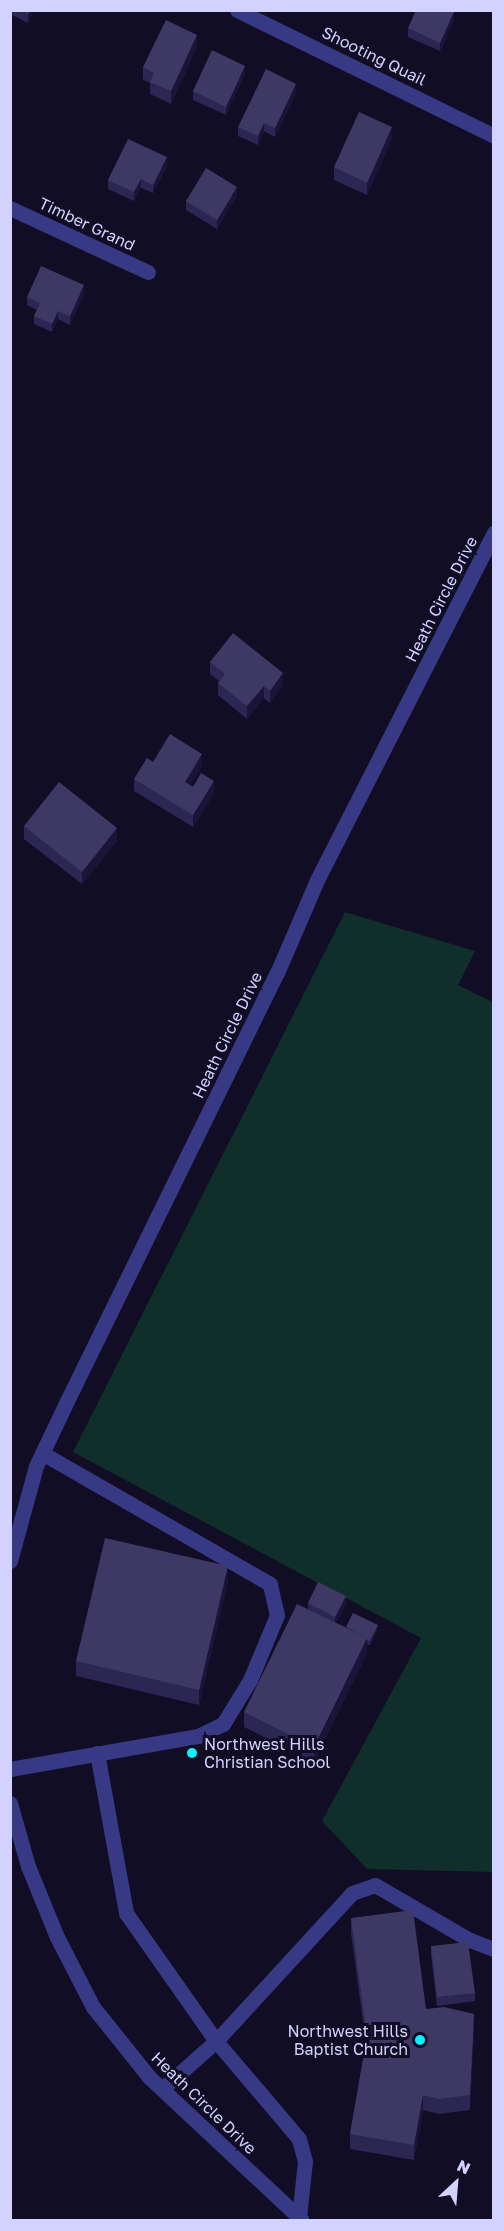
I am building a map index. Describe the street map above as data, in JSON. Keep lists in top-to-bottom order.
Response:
{
  "streets": {
    "street": ["Shooting Quail", "Timber Grand", "Heath Circle Drive"]
  },
  "places": ["Northwest Hills Christian School", "Northwest Hills Baptist Church"],
  "north": "top right"
}
